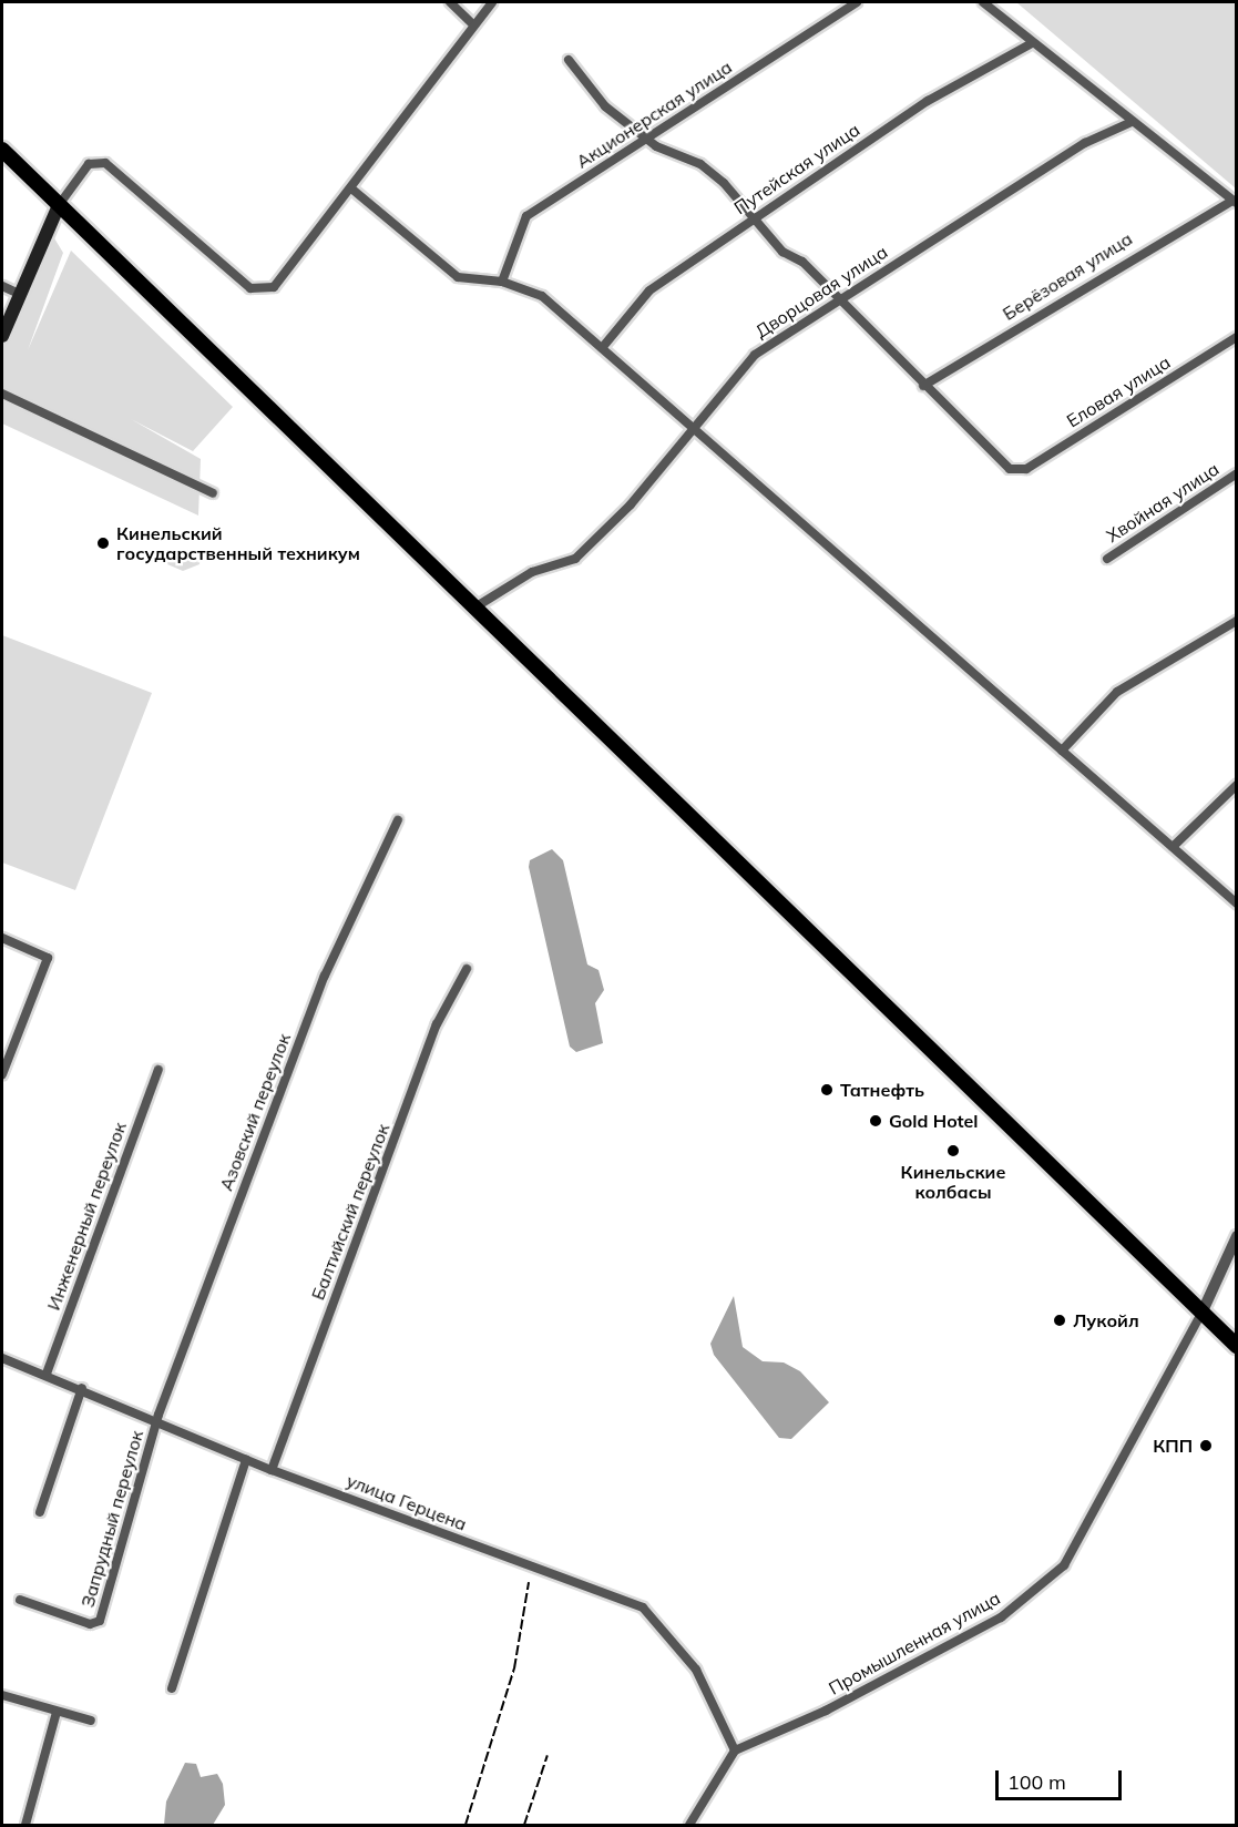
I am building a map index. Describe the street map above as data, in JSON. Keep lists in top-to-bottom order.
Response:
{
  "streets": {
    "street": [
      "Акционерская улица",
      "Путейская улица",
      "Берёзовая улица",
      "Дворцовая улица",
      "Еловая улица",
      "Хвойная улица",
      "Азовский переулок",
      "Балтийский переулок",
      "Инженерный переулок",
      "улица Герцена",
      "Запрудный переулок",
      "Промышленная улица"
    ]
  },
  "crossings": [
    ["Берёзовая улица", "Еловая улица"],
    ["Азовский переулок", "улица Герцена"],
    ["Азовский переулок", "Запрудный переулок"],
    ["Балтийский переулок", "улица Герцена"],
    ["Инженерный переулок", "улица Герцена"],
    ["улица Герцена", "Запрудный переулок"],
    ["улица Герцена", "Промышленная улица"]
  ],
  "places": [
    "Кинельский государственный техникум",
    "Татнефть",
    "Gold Hotel",
    "Кинельские колбасы",
    "Лукойл",
    "КПП"
  ],
  "scale_bar": "100 m"
}
